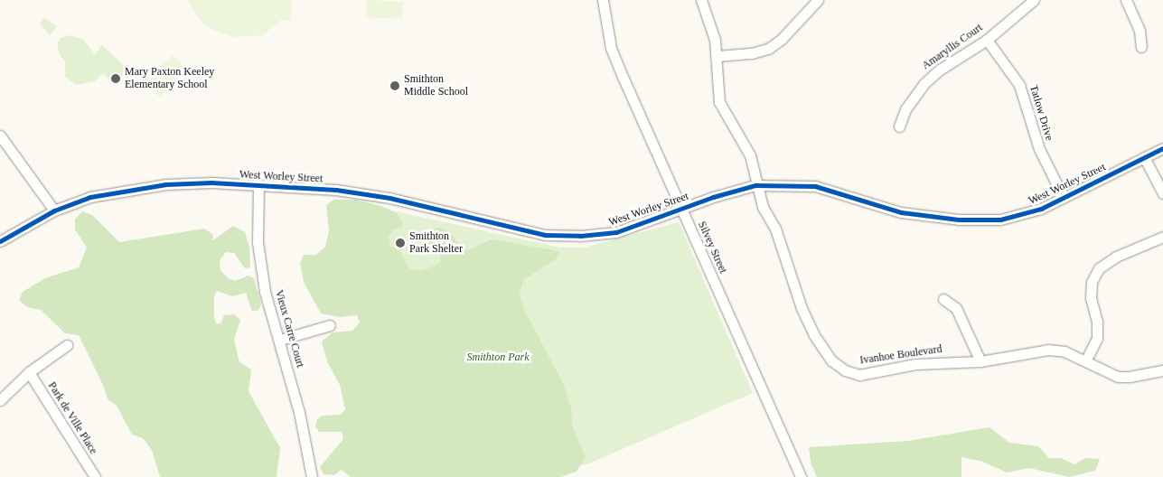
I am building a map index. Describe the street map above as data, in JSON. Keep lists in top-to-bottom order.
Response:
{
  "streets": {
    "street": [
      "Amaryllis Court",
      "Tatlow Drive",
      "West Worley Street",
      "Silvey Street",
      "Vieux Carre Court",
      "Ivanhoe Boulevard",
      "Park de Ville Place"
    ]
  },
  "crossings": [
    ["Amaryllis Court", "Tatlow Drive"],
    ["Tatlow Drive", "West Worley Street"],
    ["West Worley Street", "Silvey Street"],
    ["West Worley Street", "Vieux Carre Court"],
    ["West Worley Street", "Ivanhoe Boulevard"]
  ],
  "parks": ["Smithton Park"],
  "places": ["Mary Paxton Keeley Elementary School", "Smithton Middle School", "Smithton Park Shelter"]
}
